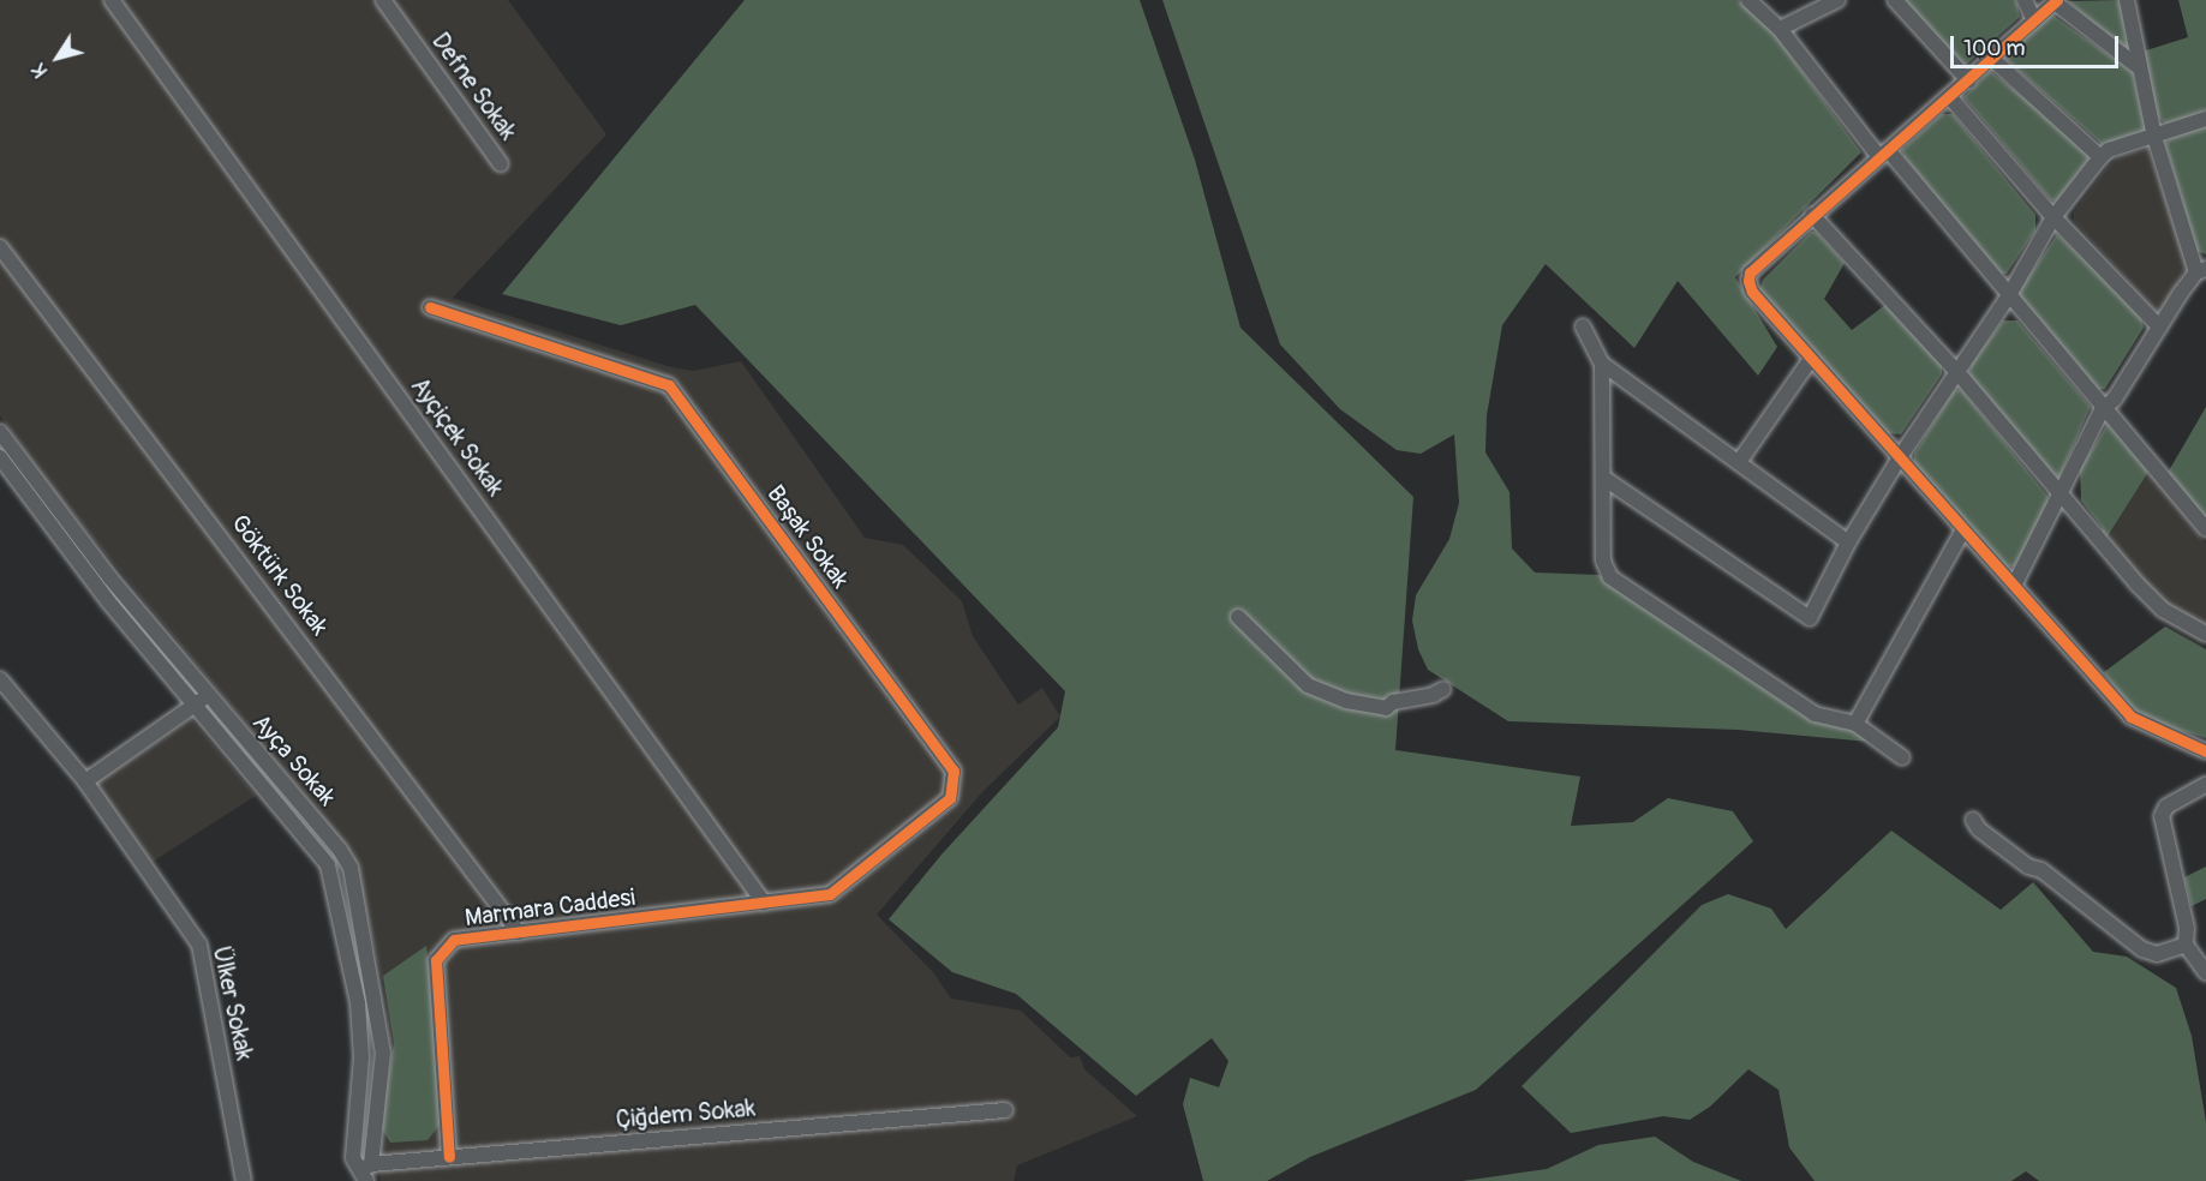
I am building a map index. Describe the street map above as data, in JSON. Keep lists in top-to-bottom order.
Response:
{
  "streets": {
    "street": [
      "Defne Sokak",
      "Ayçiçek Sokak",
      "Başak Sokak",
      "Göktürk Sokak",
      "Ayça Sokak",
      "Marmara Caddesi",
      "Ülker Sokak",
      "Çiğdem Sokak"
    ]
  },
  "crossings": [
    ["Ayçiçek Sokak", "Marmara Caddesi"],
    ["Başak Sokak", "Marmara Caddesi"],
    ["Göktürk Sokak", "Marmara Caddesi"],
    ["Ayça Sokak", "Çiğdem Sokak"],
    ["Marmara Caddesi", "Çiğdem Sokak"]
  ],
  "scale_bar": "100 m",
  "north": "bottom left"
}
